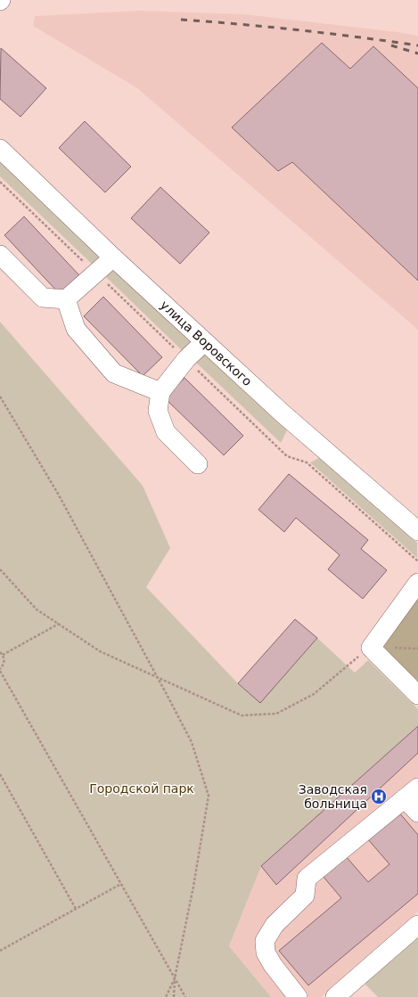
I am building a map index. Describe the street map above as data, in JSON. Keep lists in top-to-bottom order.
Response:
{
  "streets": {
    "street": ["улица Воровского"]
  },
  "parks": ["Городской парк"],
  "places": {
    "hospital": ["Заводская больница"]
  }
}
